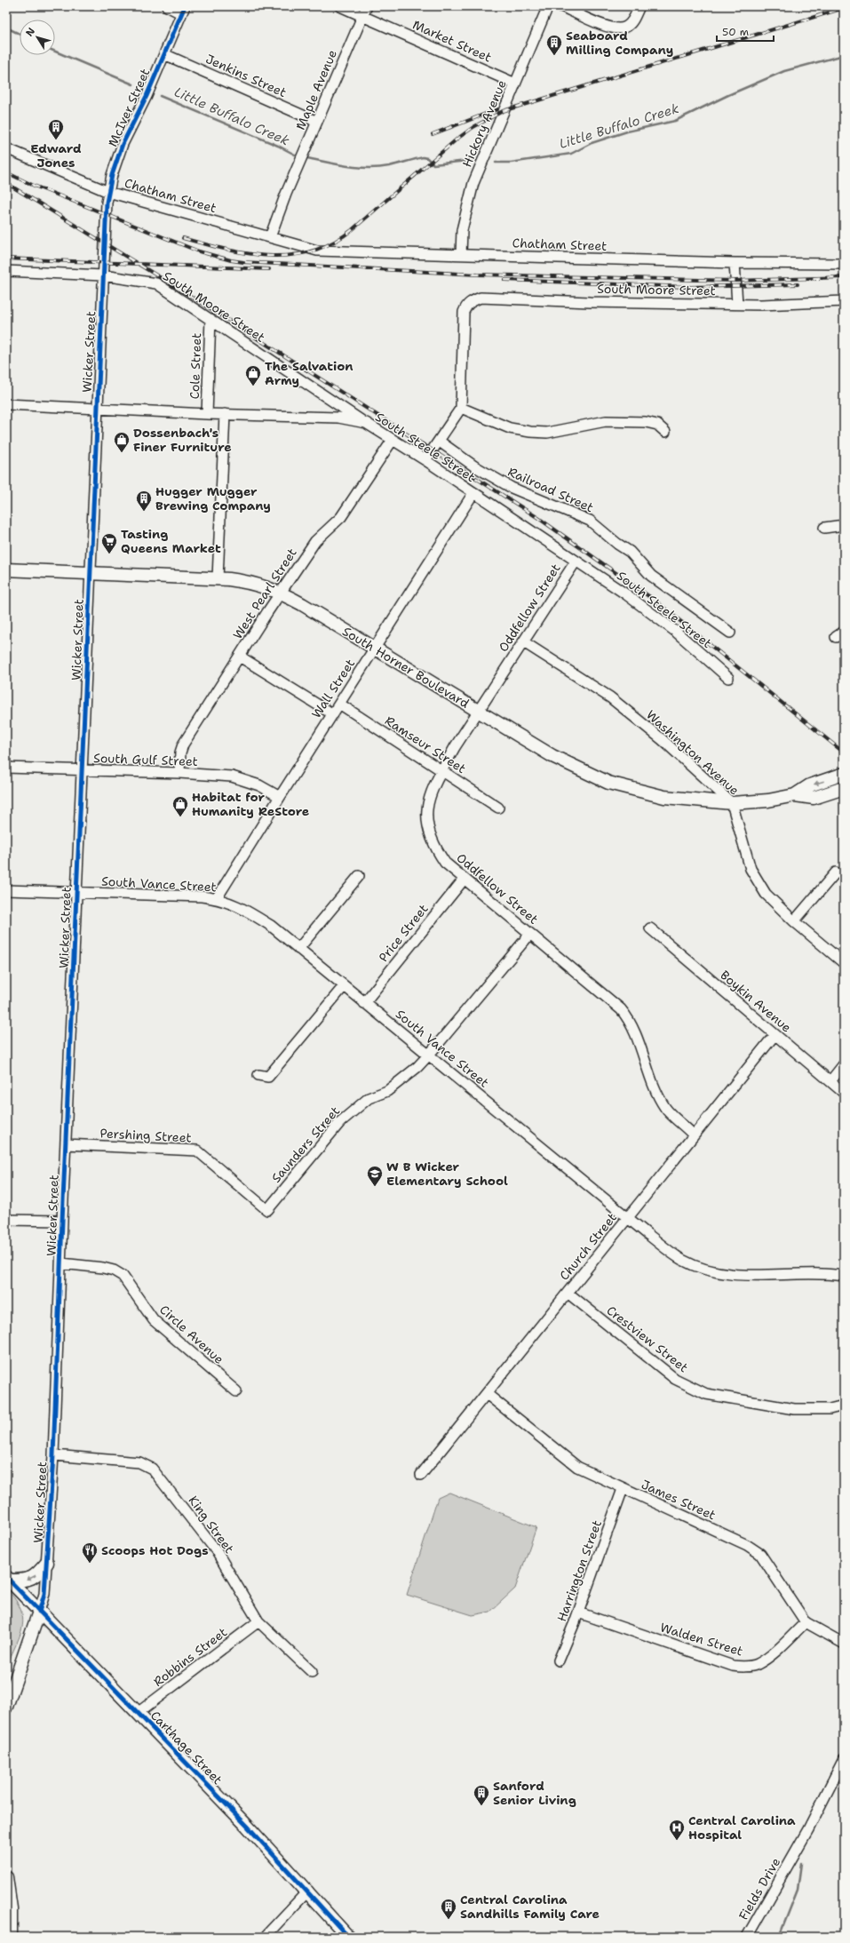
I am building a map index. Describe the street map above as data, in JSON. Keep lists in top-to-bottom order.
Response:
{
  "streets": {
    "main road": ["Wicker Street", "South Horner Boulevard", "Carthage Street"],
    "street": [
      "Market Street",
      "Jenkins Street",
      "Maple Avenue",
      "McIver Street",
      "Hickory Avenue",
      "Chatham Street",
      "South Moore Street",
      "Cole Street",
      "South Steele Street",
      "Railroad Street",
      "West Pearl Street",
      "Oddfellow Street",
      "Wall Street",
      "Ramseur Street",
      "Washington Avenue",
      "South Gulf Street",
      "South Vance Street",
      "Price Street",
      "Boykin Avenue",
      "Pershing Street",
      "Saunders Street",
      "Church Street",
      "Circle Avenue",
      "Crestview Street",
      "James Street",
      "King Street",
      "Harrington Street",
      "Walden Street",
      "Robbins Street",
      "Fields Drive"
    ]
  },
  "crossings": [
    ["Market Street", "Maple Avenue"],
    ["Market Street", "Hickory Avenue"],
    ["Jenkins Street", "Maple Avenue"],
    ["Jenkins Street", "McIver Street"],
    ["Maple Avenue", "Chatham Street"],
    ["McIver Street", "Chatham Street"],
    ["McIver Street", "Wicker Street"],
    ["Hickory Avenue", "Chatham Street"],
    ["South Moore Street", "Wicker Street"],
    ["South Moore Street", "Cole Street"],
    ["South Moore Street", "South Steele Street"],
    ["Wicker Street", "South Steele Street"],
    ["Wicker Street", "South Horner Boulevard"],
    ["Wicker Street", "South Gulf Street"],
    ["Wicker Street", "South Vance Street"],
    ["Wicker Street", "Pershing Street"],
    ["Wicker Street", "Circle Avenue"],
    ["Wicker Street", "King Street"],
    ["Wicker Street", "Carthage Street"],
    ["Cole Street", "South Steele Street"],
    ["South Steele Street", "West Pearl Street"],
    ["South Steele Street", "Oddfellow Street"],
    ["South Steele Street", "Wall Street"],
    ["West Pearl Street", "South Horner Boulevard"],
    ["West Pearl Street", "South Gulf Street"],
    ["Oddfellow Street", "South Horner Boulevard"],
    ["Oddfellow Street", "Ramseur Street"],
    ["Oddfellow Street", "Washington Avenue"],
    ["Oddfellow Street", "Price Street"],
    ["Oddfellow Street", "Saunders Street"],
    ["Oddfellow Street", "Church Street"],
    ["South Horner Boulevard", "Wall Street"],
    ["South Horner Boulevard", "Washington Avenue"],
    ["Wall Street", "Ramseur Street"],
    ["Wall Street", "South Gulf Street"],
    ["Wall Street", "South Vance Street"],
    ["South Vance Street", "Price Street"],
    ["South Vance Street", "Saunders Street"],
    ["South Vance Street", "Church Street"],
    ["Boykin Avenue", "Church Street"],
    ["Pershing Street", "Saunders Street"],
    ["Church Street", "Crestview Street"],
    ["Church Street", "James Street"],
    ["James Street", "Harrington Street"],
    ["James Street", "Walden Street"],
    ["King Street", "Robbins Street"],
    ["Harrington Street", "Walden Street"],
    ["Robbins Street", "Carthage Street"]
  ],
  "water": ["Little Buffalo Creek"],
  "places": {
    "building": [
      "Seaboard Milling Company",
      "Edward Jones",
      "Hugger Mugger Brewing Company",
      "Sanford Senior Living",
      "Central Carolina Sandhills Family Care"
    ],
    "shop": ["The Salvation Army", "Dossenbach's Finer Furniture", "Habitat for Humanity ReStore"],
    "supermarket": ["Tasting Queens Market"],
    "school or university": ["W B Wicker Elementary School"],
    "restaurant": ["Scoops Hot Dogs"],
    "hospital": ["Central Carolina Hospital"]
  },
  "scale_bar": "50 m",
  "north": "top left"
}
